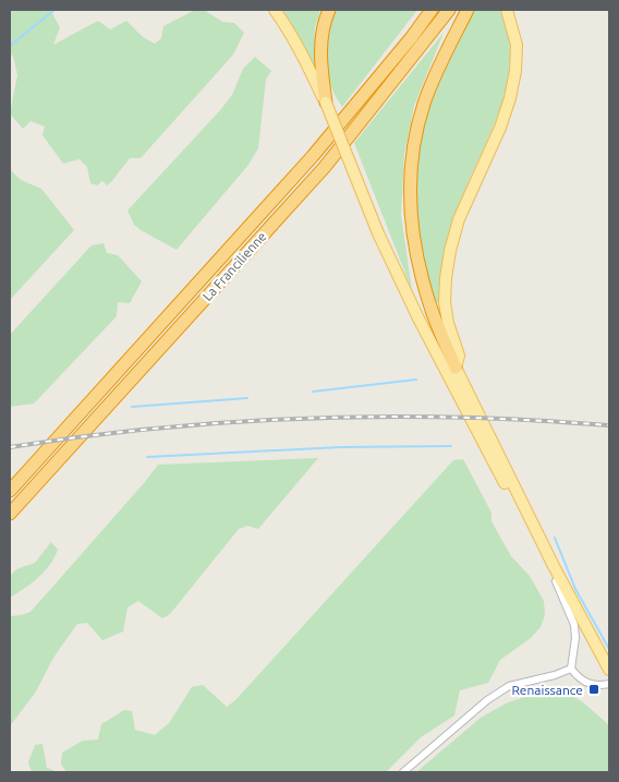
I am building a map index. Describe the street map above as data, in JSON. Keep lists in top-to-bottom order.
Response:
{
  "streets": {
    "highway": ["La Francilienne"]
  },
  "places": {
    "transit": ["Renaissance"]
  }
}
